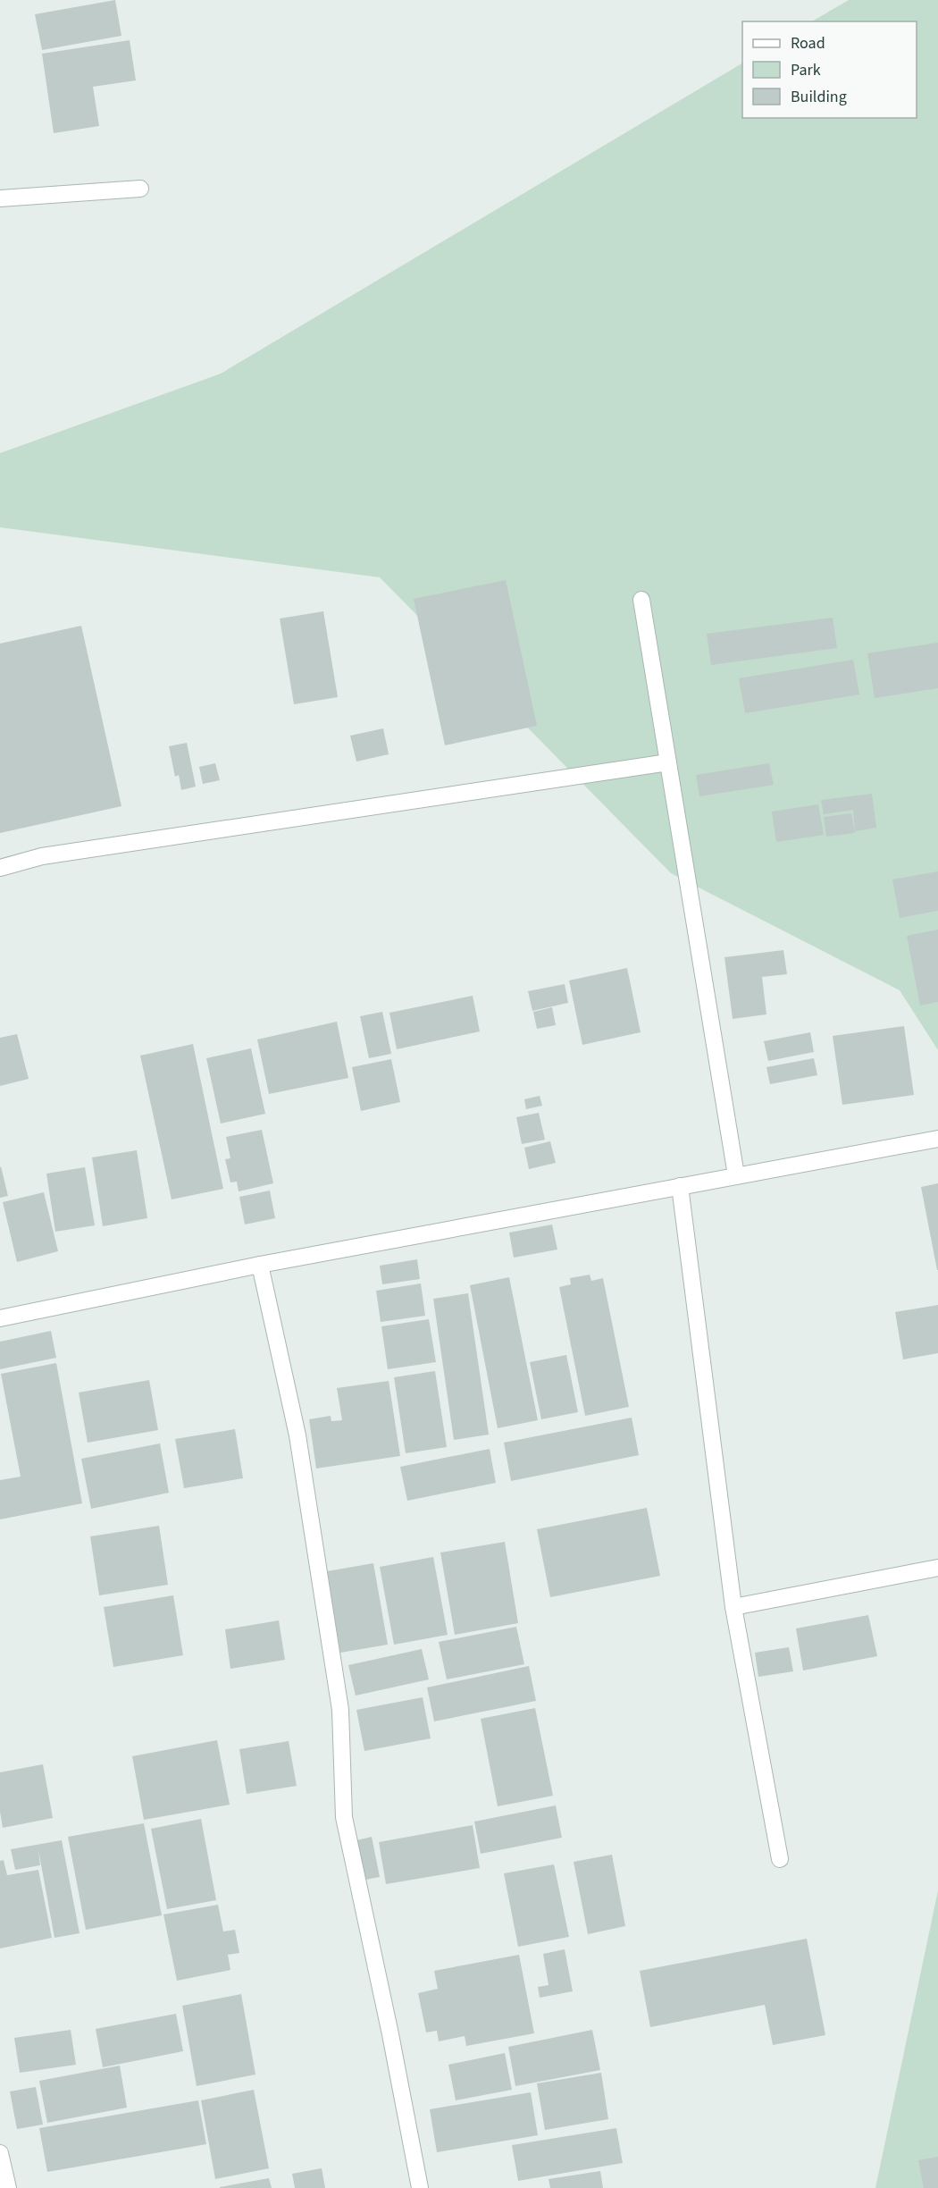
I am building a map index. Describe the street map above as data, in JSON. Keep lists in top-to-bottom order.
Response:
{
  "legend": ["Road", "Park", "Building"]
}
